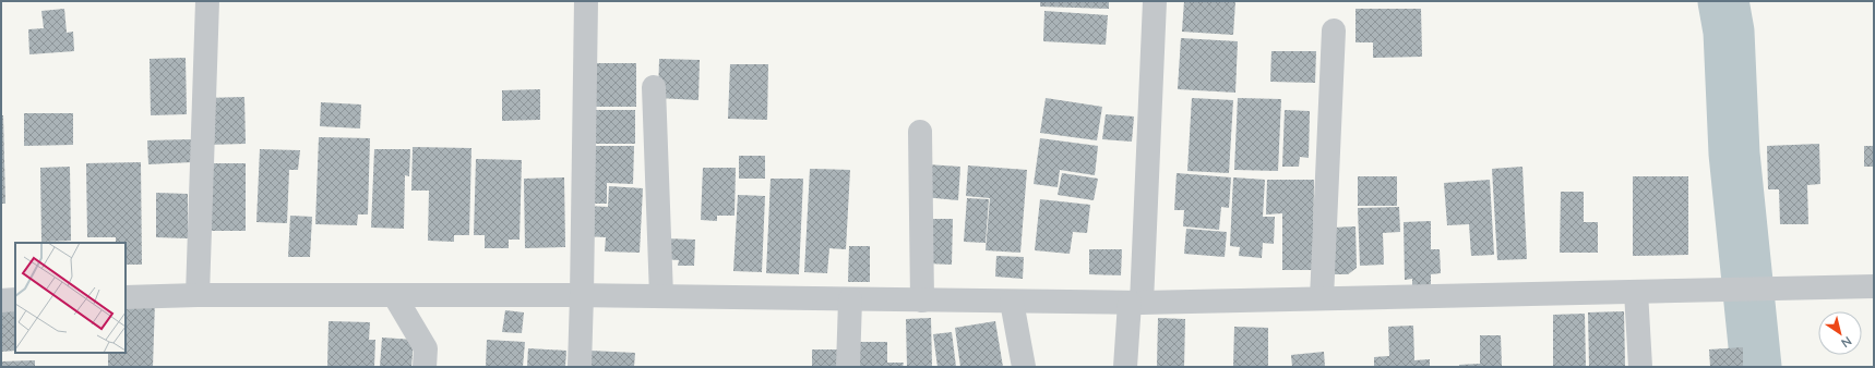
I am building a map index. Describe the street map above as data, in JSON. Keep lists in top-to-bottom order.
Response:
{
  "north": "bottom right"
}
